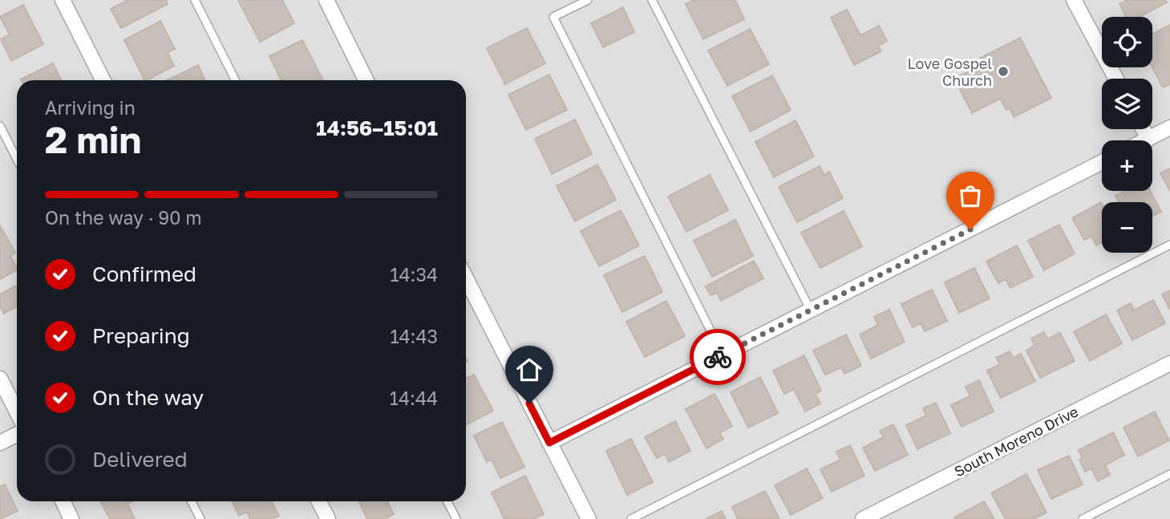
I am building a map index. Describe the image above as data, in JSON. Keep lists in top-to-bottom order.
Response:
{
  "streets": {
    "street": ["South Moreno Drive"]
  },
  "places": ["Love Gospel Church"],
  "page": {
    "map_buttons": ["+", "−"],
    "heading": ["2 min", "Arriving in", "14:56–15:01"],
    "bar": "On the way · 90 m",
    "list": [
      ["Confirmed", "14:34"],
      ["Preparing", "14:43"],
      ["On the way", "14:44"],
      "Delivered"
    ]
  }
}
